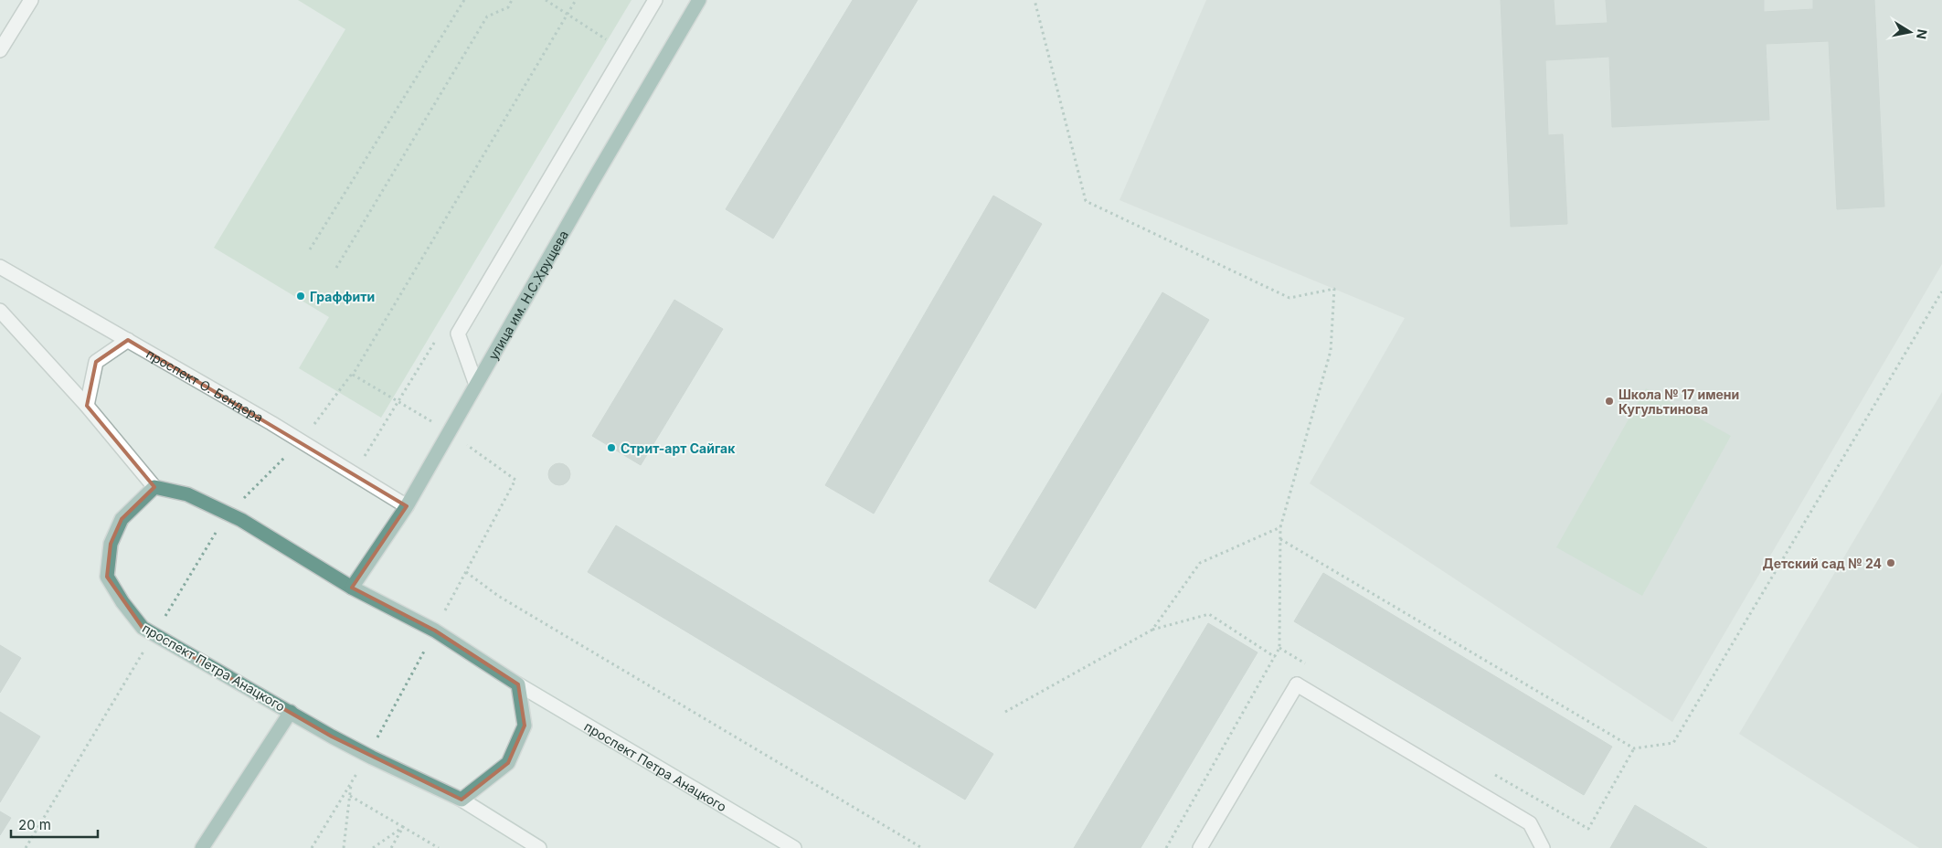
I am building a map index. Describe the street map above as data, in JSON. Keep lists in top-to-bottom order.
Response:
{
  "streets": {
    "main road": ["улица им. Н.С.Хрущева", "проспект Петра Анацкого"],
    "street": ["проспект О. Бендера"]
  },
  "crossings": [
    ["улица им. Н.С.Хрущева", "проспект О. Бендера"],
    ["улица им. Н.С.Хрущева", "проспект Петра Анацкого"]
  ],
  "places": [
    "Граффити",
    "Школа № 17 имени Кугультинова",
    "Стрит-арт Сайгак",
    "Детский сад № 24"
  ],
  "scale_bar": "20 m",
  "north": "right"
}
